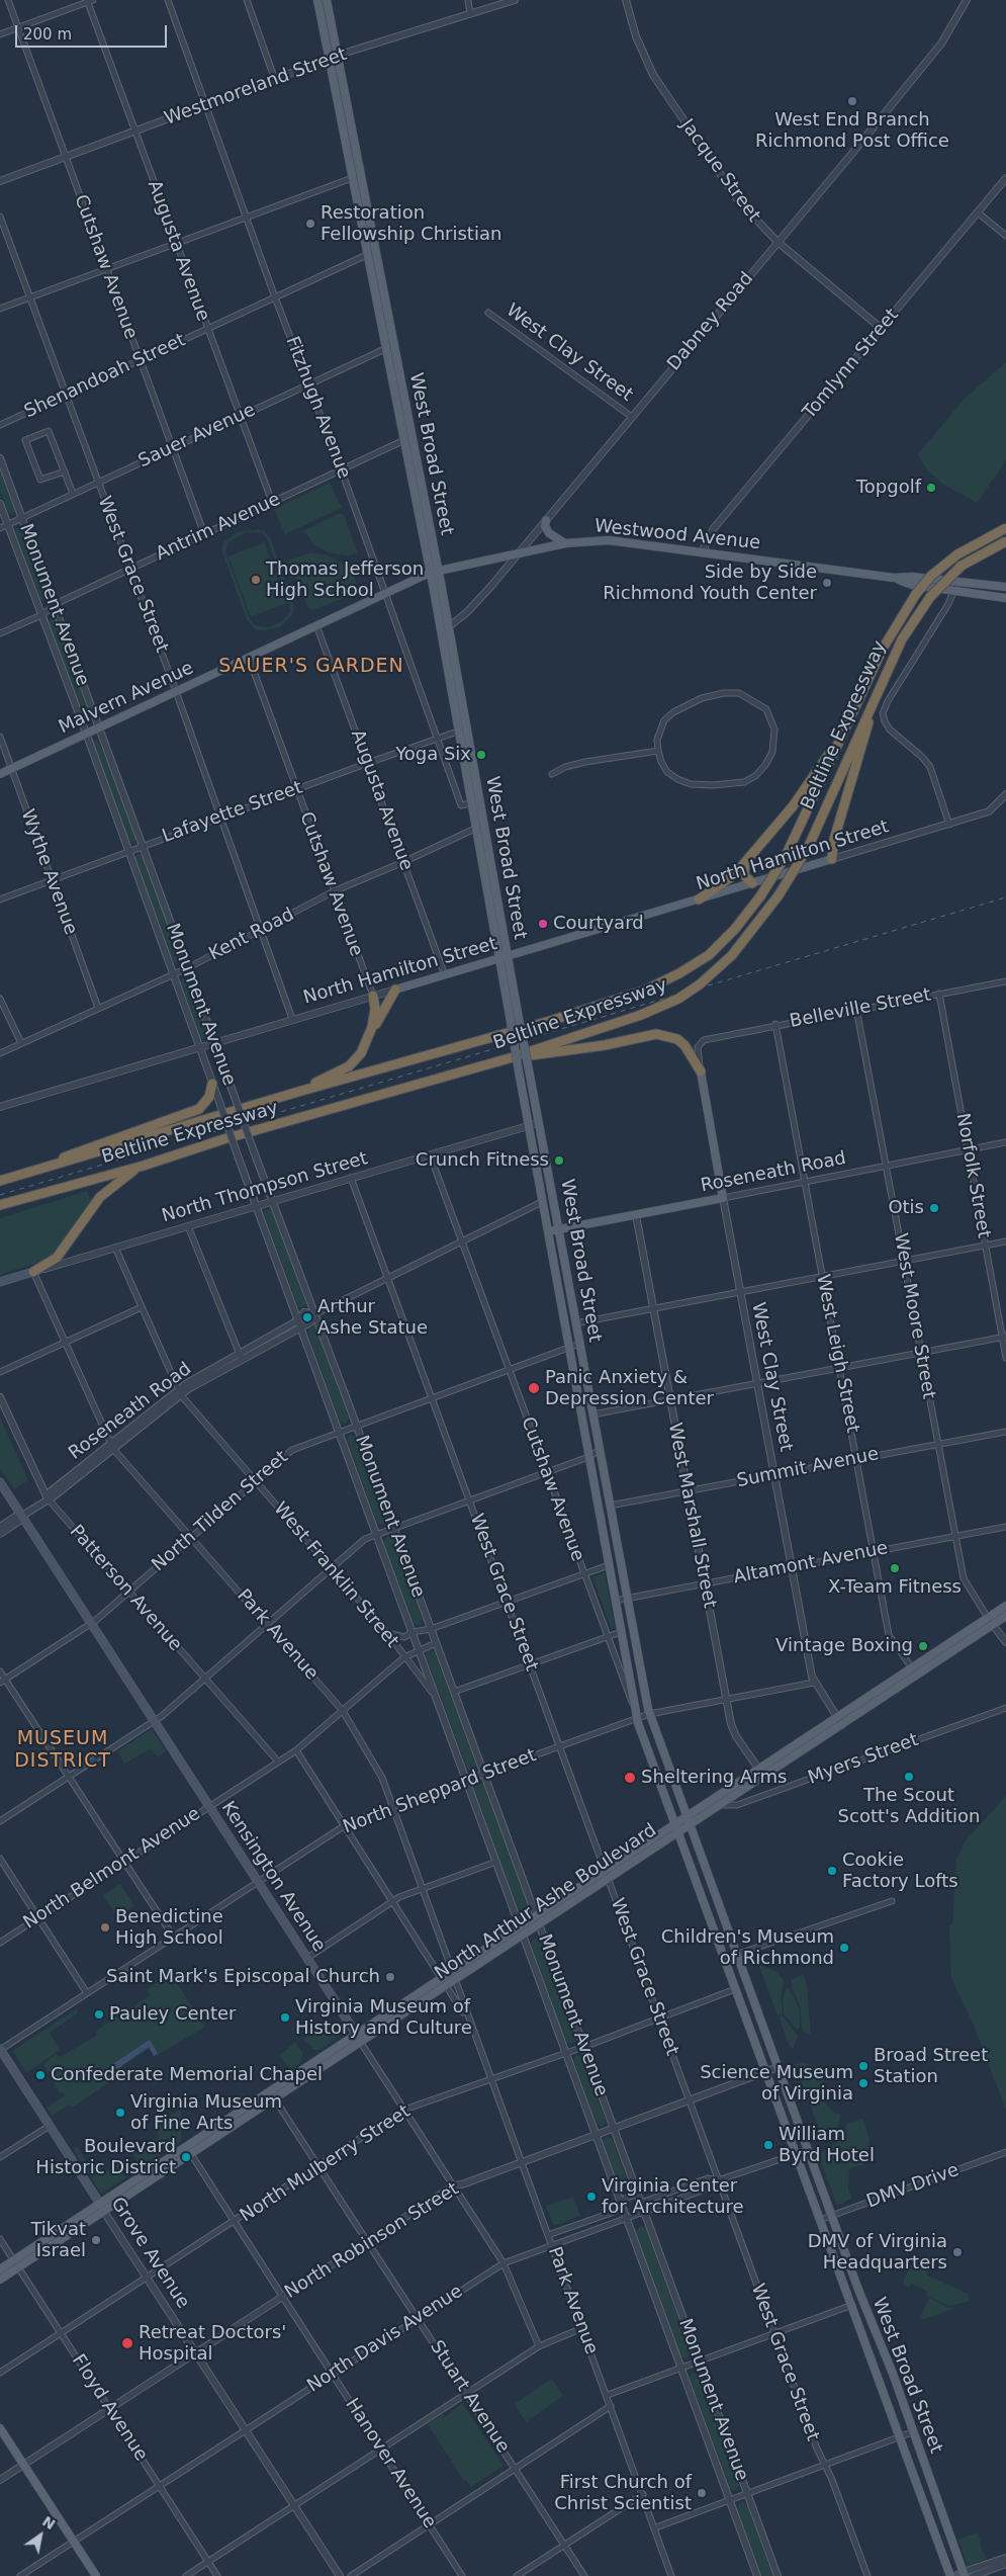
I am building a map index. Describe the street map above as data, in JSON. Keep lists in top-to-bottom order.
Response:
{
  "streets": {
    "highway": ["Beltline Expressway"],
    "main road": [
      "West Clay Street",
      "West Broad Street",
      "Westwood Avenue",
      "Malvern Avenue",
      "North Hamilton Street",
      "Roseneath Road",
      "North Thompson Street",
      "Kensington Avenue",
      "North Arthur Ashe Boulevard",
      "Grove Avenue"
    ],
    "street": [
      "Westmoreland Street",
      "Jacque Street",
      "Augusta Avenue",
      "Cutshaw Avenue",
      "Dabney Road",
      "Tomlynn Street",
      "Shenandoah Street",
      "Fitzhugh Avenue",
      "Sauer Avenue",
      "Antrim Avenue",
      "West Grace Street",
      "Monument Avenue",
      "Lafayette Street",
      "Wythe Avenue",
      "Kent Road",
      "Belleville Street",
      "Norfolk Street",
      "West Moore Street",
      "West Leigh Street",
      "Summit Avenue",
      "North Tilden Street",
      "West Marshall Street",
      "Altamont Avenue",
      "West Franklin Street",
      "Patterson Avenue",
      "Park Avenue",
      "Myers Street",
      "North Sheppard Street",
      "North Belmont Avenue",
      "North Mulberry Street",
      "DMV Drive",
      "North Robinson Street",
      "North Davis Avenue",
      "Stuart Avenue",
      "Floyd Avenue",
      "Hanover Avenue"
    ]
  },
  "crossings": [
    ["Westmoreland Street", "Augusta Avenue"],
    ["Westmoreland Street", "Cutshaw Avenue"],
    ["Westmoreland Street", "Fitzhugh Avenue"],
    ["Westmoreland Street", "West Broad Street"],
    ["Jacque Street", "Dabney Road"],
    ["Jacque Street", "Tomlynn Street"],
    ["Augusta Avenue", "Shenandoah Street"],
    ["Augusta Avenue", "Sauer Avenue"],
    ["Augusta Avenue", "Antrim Avenue"],
    ["Augusta Avenue", "Malvern Avenue"],
    ["Augusta Avenue", "Lafayette Street"],
    ["Augusta Avenue", "North Hamilton Street"],
    ["Augusta Avenue", "Kent Road"],
    ["Cutshaw Avenue", "Shenandoah Street"],
    ["Cutshaw Avenue", "Sauer Avenue"],
    ["Cutshaw Avenue", "West Broad Street"],
    ["Cutshaw Avenue", "Antrim Avenue"],
    ["Cutshaw Avenue", "Malvern Avenue"],
    ["Cutshaw Avenue", "Lafayette Street"],
    ["Cutshaw Avenue", "North Hamilton Street"],
    ["Cutshaw Avenue", "Kent Road"],
    ["Cutshaw Avenue", "Roseneath Road"],
    ["Cutshaw Avenue", "North Thompson Street"],
    ["Cutshaw Avenue", "North Tilden Street"],
    ["Dabney Road", "West Clay Street"],
    ["Dabney Road", "West Broad Street"],
    ["Dabney Road", "Westwood Avenue"],
    ["West Clay Street", "Belleville Street"],
    ["West Clay Street", "Roseneath Road"],
    ["West Clay Street", "Summit Avenue"],
    ["West Clay Street", "Altamont Avenue"],
    ["West Clay Street", "North Sheppard Street"],
    ["West Clay Street", "North Arthur Ashe Boulevard"],
    ["Tomlynn Street", "Westwood Avenue"],
    ["Shenandoah Street", "Fitzhugh Avenue"],
    ["Shenandoah Street", "West Broad Street"],
    ["Shenandoah Street", "West Grace Street"],
    ["Fitzhugh Avenue", "Sauer Avenue"],
    ["Fitzhugh Avenue", "West Broad Street"],
    ["Fitzhugh Avenue", "Antrim Avenue"],
    ["Fitzhugh Avenue", "Malvern Avenue"],
    ["Fitzhugh Avenue", "Lafayette Street"],
    ["Sauer Avenue", "West Broad Street"],
    ["Sauer Avenue", "West Grace Street"],
    ["Sauer Avenue", "Monument Avenue"],
    ["West Broad Street", "Antrim Avenue"],
    ["West Broad Street", "Westwood Avenue"],
    ["West Broad Street", "Malvern Avenue"],
    ["West Broad Street", "Lafayette Street"],
    ["West Broad Street", "North Hamilton Street"],
    ["West Broad Street", "Kent Road"],
    ["West Broad Street", "Roseneath Road"],
    ["West Broad Street", "North Thompson Street"],
    ["West Broad Street", "Summit Avenue"],
    ["West Broad Street", "North Tilden Street"],
    ["West Broad Street", "Altamont Avenue"],
    ["West Broad Street", "North Sheppard Street"],
    ["West Broad Street", "North Arthur Ashe Boulevard"],
    ["West Broad Street", "North Mulberry Street"],
    ["West Broad Street", "DMV Drive"],
    ["West Broad Street", "North Robinson Street"],
    ["West Broad Street", "North Davis Avenue"],
    ["Antrim Avenue", "West Grace Street"],
    ["Antrim Avenue", "Monument Avenue"],
    ["Westwood Avenue", "Malvern Avenue"],
    ["West Grace Street", "Malvern Avenue"],
    ["West Grace Street", "Lafayette Street"],
    ["West Grace Street", "North Hamilton Street"],
    ["West Grace Street", "Kent Road"],
    ["West Grace Street", "Roseneath Road"],
    ["West Grace Street", "North Thompson Street"],
    ["West Grace Street", "North Tilden Street"],
    ["West Grace Street", "North Sheppard Street"],
    ["West Grace Street", "North Arthur Ashe Boulevard"],
    ["West Grace Street", "North Mulberry Street"],
    ["West Grace Street", "North Robinson Street"],
    ["West Grace Street", "North Davis Avenue"],
    ["Monument Avenue", "Malvern Avenue"],
    ["Monument Avenue", "Lafayette Street"],
    ["Monument Avenue", "North Hamilton Street"],
    ["Monument Avenue", "Kent Road"],
    ["Monument Avenue", "Roseneath Road"],
    ["Monument Avenue", "North Thompson Street"],
    ["Monument Avenue", "North Tilden Street"],
    ["Monument Avenue", "West Franklin Street"],
    ["Monument Avenue", "North Sheppard Street"],
    ["Monument Avenue", "North Belmont Avenue"],
    ["Monument Avenue", "North Arthur Ashe Boulevard"],
    ["Monument Avenue", "North Mulberry Street"],
    ["Monument Avenue", "North Robinson Street"],
    ["Monument Avenue", "North Davis Avenue"],
    ["Malvern Avenue", "Wythe Avenue"],
    ["Lafayette Street", "Wythe Avenue"],
    ["Wythe Avenue", "Kent Road"],
    ["Belleville Street", "Norfolk Street"],
    ["Belleville Street", "West Moore Street"],
    ["Belleville Street", "West Leigh Street"],
    ["Roseneath Road", "Norfolk Street"],
    ["Roseneath Road", "West Moore Street"],
    ["Roseneath Road", "West Leigh Street"],
    ["Roseneath Road", "West Marshall Street"],
    ["Roseneath Road", "West Franklin Street"],
    ["Roseneath Road", "Patterson Avenue"],
    ["Roseneath Road", "Park Avenue"],
    ["Roseneath Road", "Kensington Avenue"],
    ["North Thompson Street", "West Franklin Street"],
    ["North Thompson Street", "Park Avenue"],
    ["West Moore Street", "Summit Avenue"],
    ["West Moore Street", "Altamont Avenue"],
    ["West Moore Street", "North Arthur Ashe Boulevard"],
    ["West Leigh Street", "Summit Avenue"],
    ["West Leigh Street", "Altamont Avenue"],
    ["West Leigh Street", "North Arthur Ashe Boulevard"],
    ["Summit Avenue", "West Marshall Street"],
    ["North Tilden Street", "West Franklin Street"],
    ["North Tilden Street", "Patterson Avenue"],
    ["North Tilden Street", "Park Avenue"],
    ["North Tilden Street", "Kensington Avenue"],
    ["West Marshall Street", "Altamont Avenue"],
    ["West Marshall Street", "North Sheppard Street"],
    ["West Marshall Street", "North Arthur Ashe Boulevard"],
    ["West Franklin Street", "North Belmont Avenue"],
    ["Patterson Avenue", "North Belmont Avenue"],
    ["Park Avenue", "North Sheppard Street"],
    ["Park Avenue", "North Belmont Avenue"],
    ["Park Avenue", "North Arthur Ashe Boulevard"],
    ["Park Avenue", "North Mulberry Street"],
    ["Park Avenue", "North Robinson Street"],
    ["Park Avenue", "North Davis Avenue"],
    ["Myers Street", "North Arthur Ashe Boulevard"],
    ["North Sheppard Street", "Kensington Avenue"],
    ["North Sheppard Street", "Grove Avenue"],
    ["North Belmont Avenue", "Kensington Avenue"],
    ["Kensington Avenue", "North Arthur Ashe Boulevard"],
    ["Kensington Avenue", "North Mulberry Street"],
    ["Kensington Avenue", "North Robinson Street"],
    ["Kensington Avenue", "North Davis Avenue"],
    ["North Arthur Ashe Boulevard", "Grove Avenue"],
    ["North Arthur Ashe Boulevard", "Stuart Avenue"],
    ["North Arthur Ashe Boulevard", "Floyd Avenue"],
    ["North Arthur Ashe Boulevard", "Hanover Avenue"],
    ["North Mulberry Street", "Grove Avenue"],
    ["North Mulberry Street", "Stuart Avenue"],
    ["North Mulberry Street", "Floyd Avenue"],
    ["North Mulberry Street", "Hanover Avenue"],
    ["North Robinson Street", "Grove Avenue"],
    ["North Robinson Street", "Stuart Avenue"],
    ["North Robinson Street", "Floyd Avenue"],
    ["North Robinson Street", "Hanover Avenue"],
    ["Grove Avenue", "North Davis Avenue"],
    ["North Davis Avenue", "Stuart Avenue"],
    ["North Davis Avenue", "Floyd Avenue"],
    ["North Davis Avenue", "Hanover Avenue"]
  ],
  "districts": ["SAUER'S GARDEN", "MUSEUM DISTRICT"],
  "places": [
    "West End Branch Richmond Post Office",
    "Restoration Fellowship Christian",
    "Topgolf",
    "Thomas Jefferson High School",
    "Side by Side Richmond Youth Center",
    "Yoga Six",
    "Courtyard",
    "Crunch Fitness",
    "Otis",
    "Arthur Ashe Statue",
    "Panic Anxiety & Depression Center",
    "X-Team Fitness",
    "Vintage Boxing",
    "The Scout Scott's Addition",
    "Sheltering Arms",
    "Cookie Factory Lofts",
    "Benedictine High School",
    "Children's Museum of Richmond",
    "Saint Mark's Episcopal Church",
    "Pauley Center",
    "Virginia Museum of History and Culture",
    "Broad Street Station",
    "Confederate Memorial Chapel",
    "Science Museum of Virginia",
    "Virginia Museum of Fine Arts",
    "William Byrd Hotel",
    "Boulevard Historic District",
    "Virginia Center for Architecture",
    "Tikvat Israel",
    "DMV of Virginia Headquarters",
    "Retreat Doctors' Hospital",
    "First Church of Christ Scientist"
  ],
  "scale_bar": "200 m",
  "north": "top right"
}
